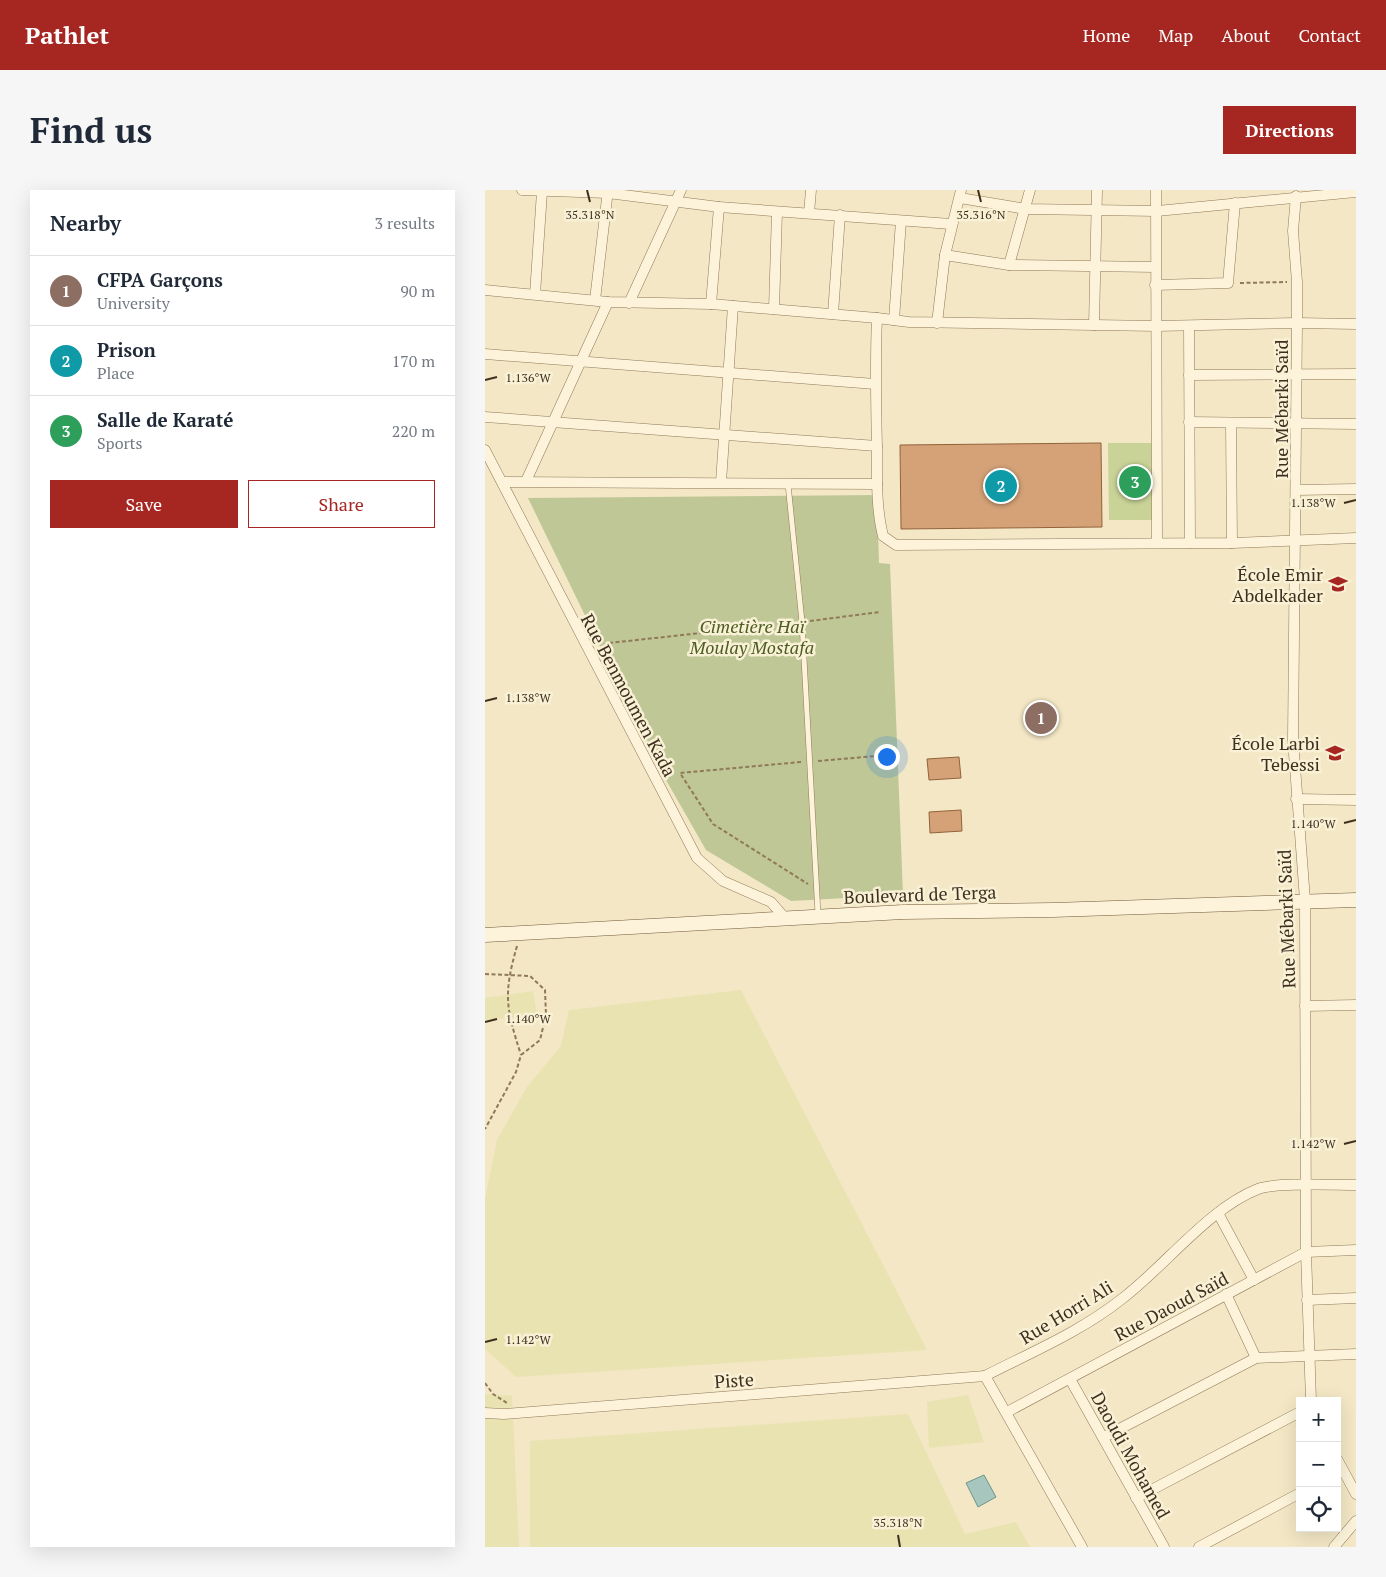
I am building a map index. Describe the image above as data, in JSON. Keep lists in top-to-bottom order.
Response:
{
  "streets": {
    "main road": ["Boulevard de Terga"],
    "street": [
      "Rue Mébarki Saïd",
      "Rue Benmoumen Kada",
      "Rue Daoud Saïd",
      "Rue Horri Ali",
      "Piste",
      "Daoudi Mohamed"
    ]
  },
  "crossings": [
    ["Rue Mébarki Saïd", "Boulevard de Terga"],
    ["Rue Mébarki Saïd", "Rue Daoud Saïd"],
    ["Rue Mébarki Saïd", "Rue Horri Ali"],
    ["Rue Benmoumen Kada", "Boulevard de Terga"],
    ["Rue Daoud Saïd", "Daoudi Mohamed"],
    ["Rue Horri Ali", "Piste"]
  ],
  "parks": ["Cimetière Haï Moulay Mostafa"],
  "places": {
    "school or university": ["École Emir Abdelkader", "École Larbi Tebessi"]
  },
  "page": {
    "header": "Pathlet",
    "nav": [
      "Home",
      "Map",
      "About",
      "Contact"
    ],
    "buttons": [
      "Directions",
      ["Save", "Share"]
    ],
    "title": "Find us",
    "heading": ["Nearby", "3 results"],
    "list": [
      {
        "mark": "1",
        "name": "CFPA Garçons",
        "note": "University",
        "value": "90 m"
      },
      {
        "mark": "2",
        "name": "Prison",
        "note": "Place",
        "value": "170 m"
      },
      {
        "mark": "3",
        "name": "Salle de Karaté",
        "note": "Sports",
        "value": "220 m"
      }
    ],
    "pins": ["3", "2", "1"],
    "map_buttons": ["+", "−"]
  },
  "coordinates": [
    "35.318°N",
    "35.316°N",
    "1.136°W",
    "1.138°W",
    "1.140°W",
    "1.142°W"
  ]
}
